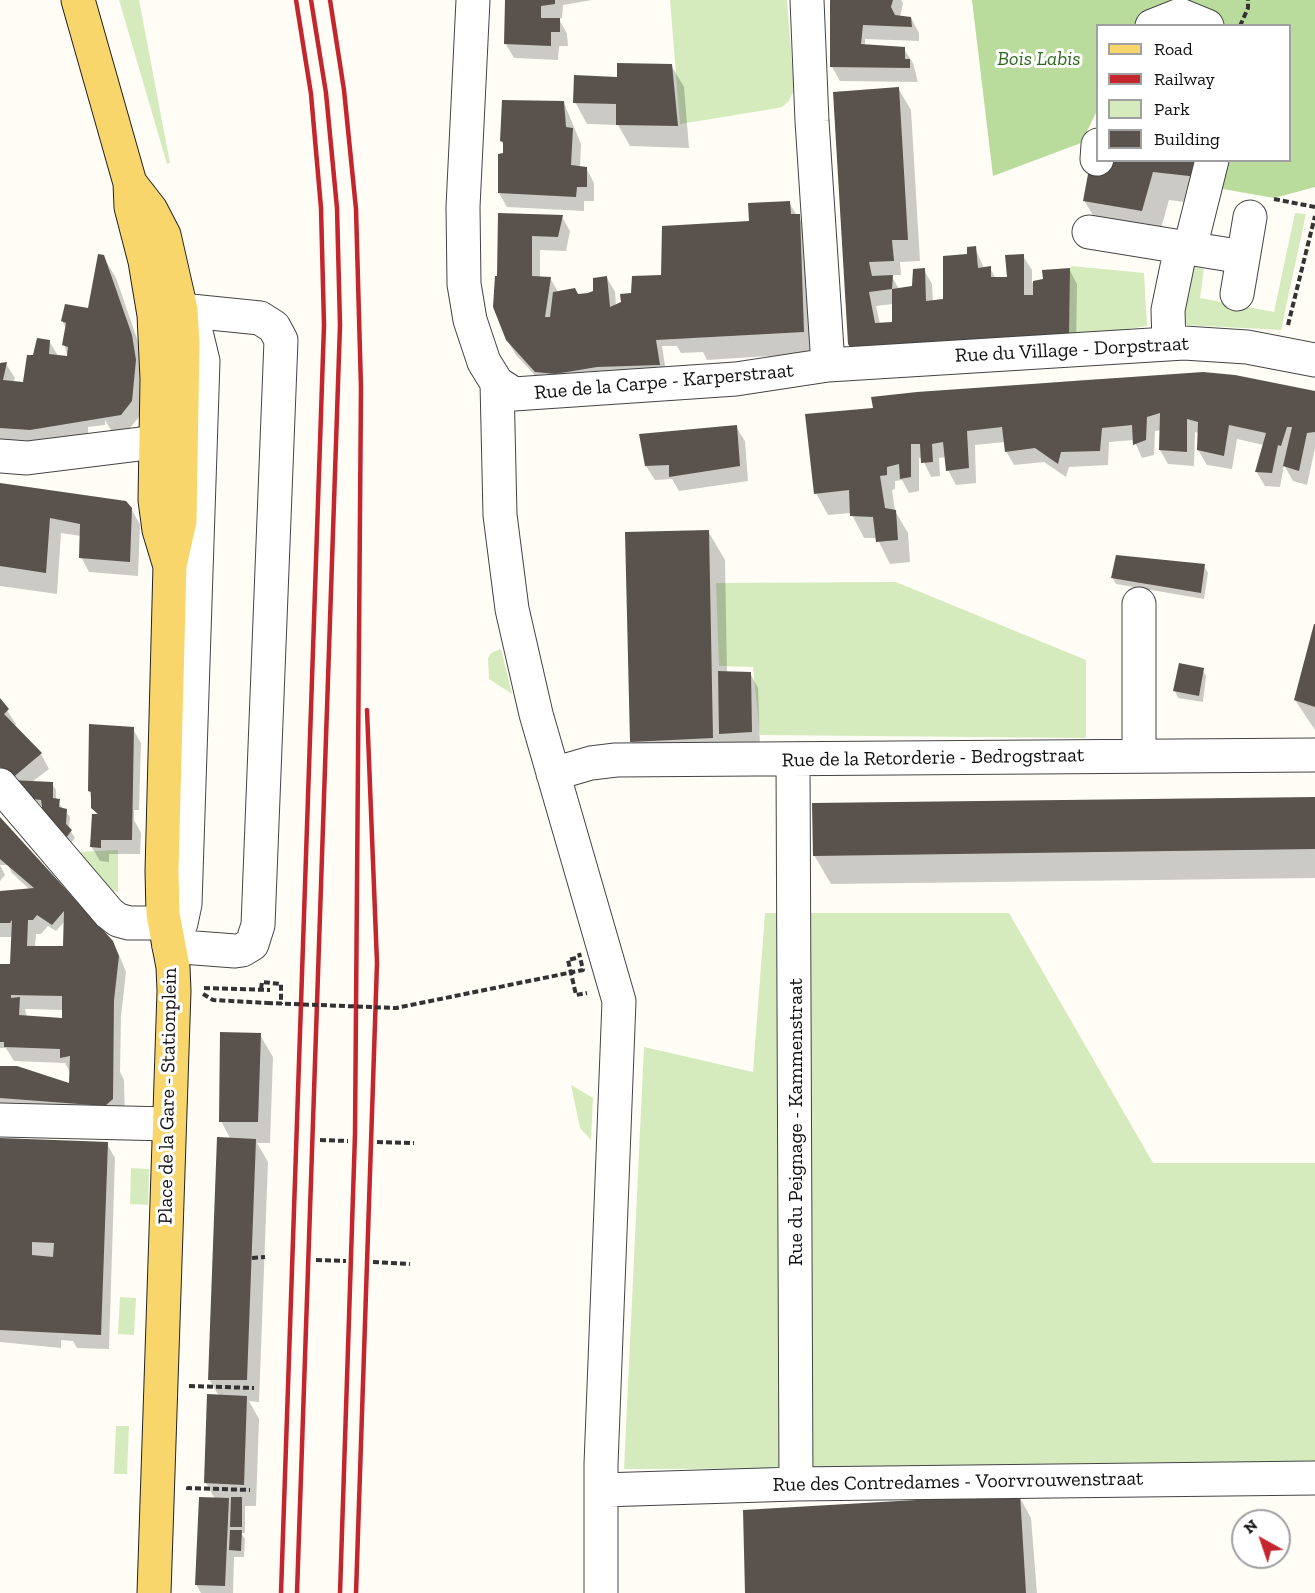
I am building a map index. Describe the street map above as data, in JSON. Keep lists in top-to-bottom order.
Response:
{
  "streets": {
    "main road": ["Place de la Gare - Stationplein"],
    "street": [
      "Rue du Village - Dorpstraat",
      "Rue de la Carpe - Karperstraat",
      "Rue de la Retorderie - Bedrogstraat",
      "Rue du Peignage - Kammenstraat",
      "Rue des Contredames - Voorvrouwenstraat"
    ]
  },
  "crossings": [
    ["Rue du Village - Dorpstraat", "Rue de la Carpe - Karperstraat"],
    ["Rue de la Retorderie - Bedrogstraat", "Rue du Peignage - Kammenstraat"],
    ["Rue du Peignage - Kammenstraat", "Rue des Contredames - Voorvrouwenstraat"]
  ],
  "parks": ["Bois Labis"],
  "legend": [
    "Road",
    "Railway",
    "Park",
    "Building"
  ],
  "north": "top left"
}
